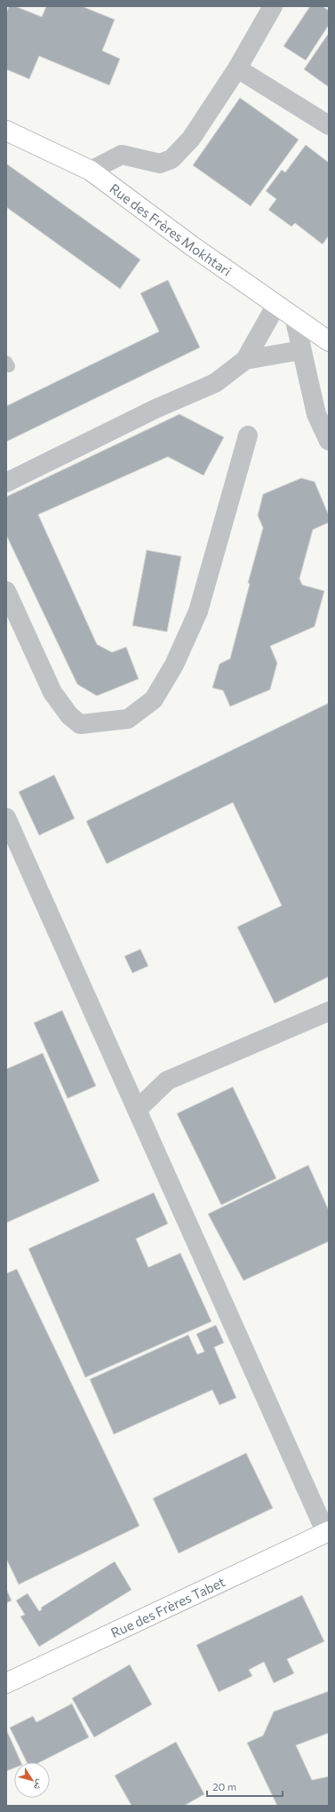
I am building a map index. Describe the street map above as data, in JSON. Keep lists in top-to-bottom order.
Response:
{
  "streets": {
    "street": ["Rue des Frères Mokhtari", "Rue des Frères Tabet"]
  },
  "scale_bar": "20 m",
  "north": "bottom right"
}
